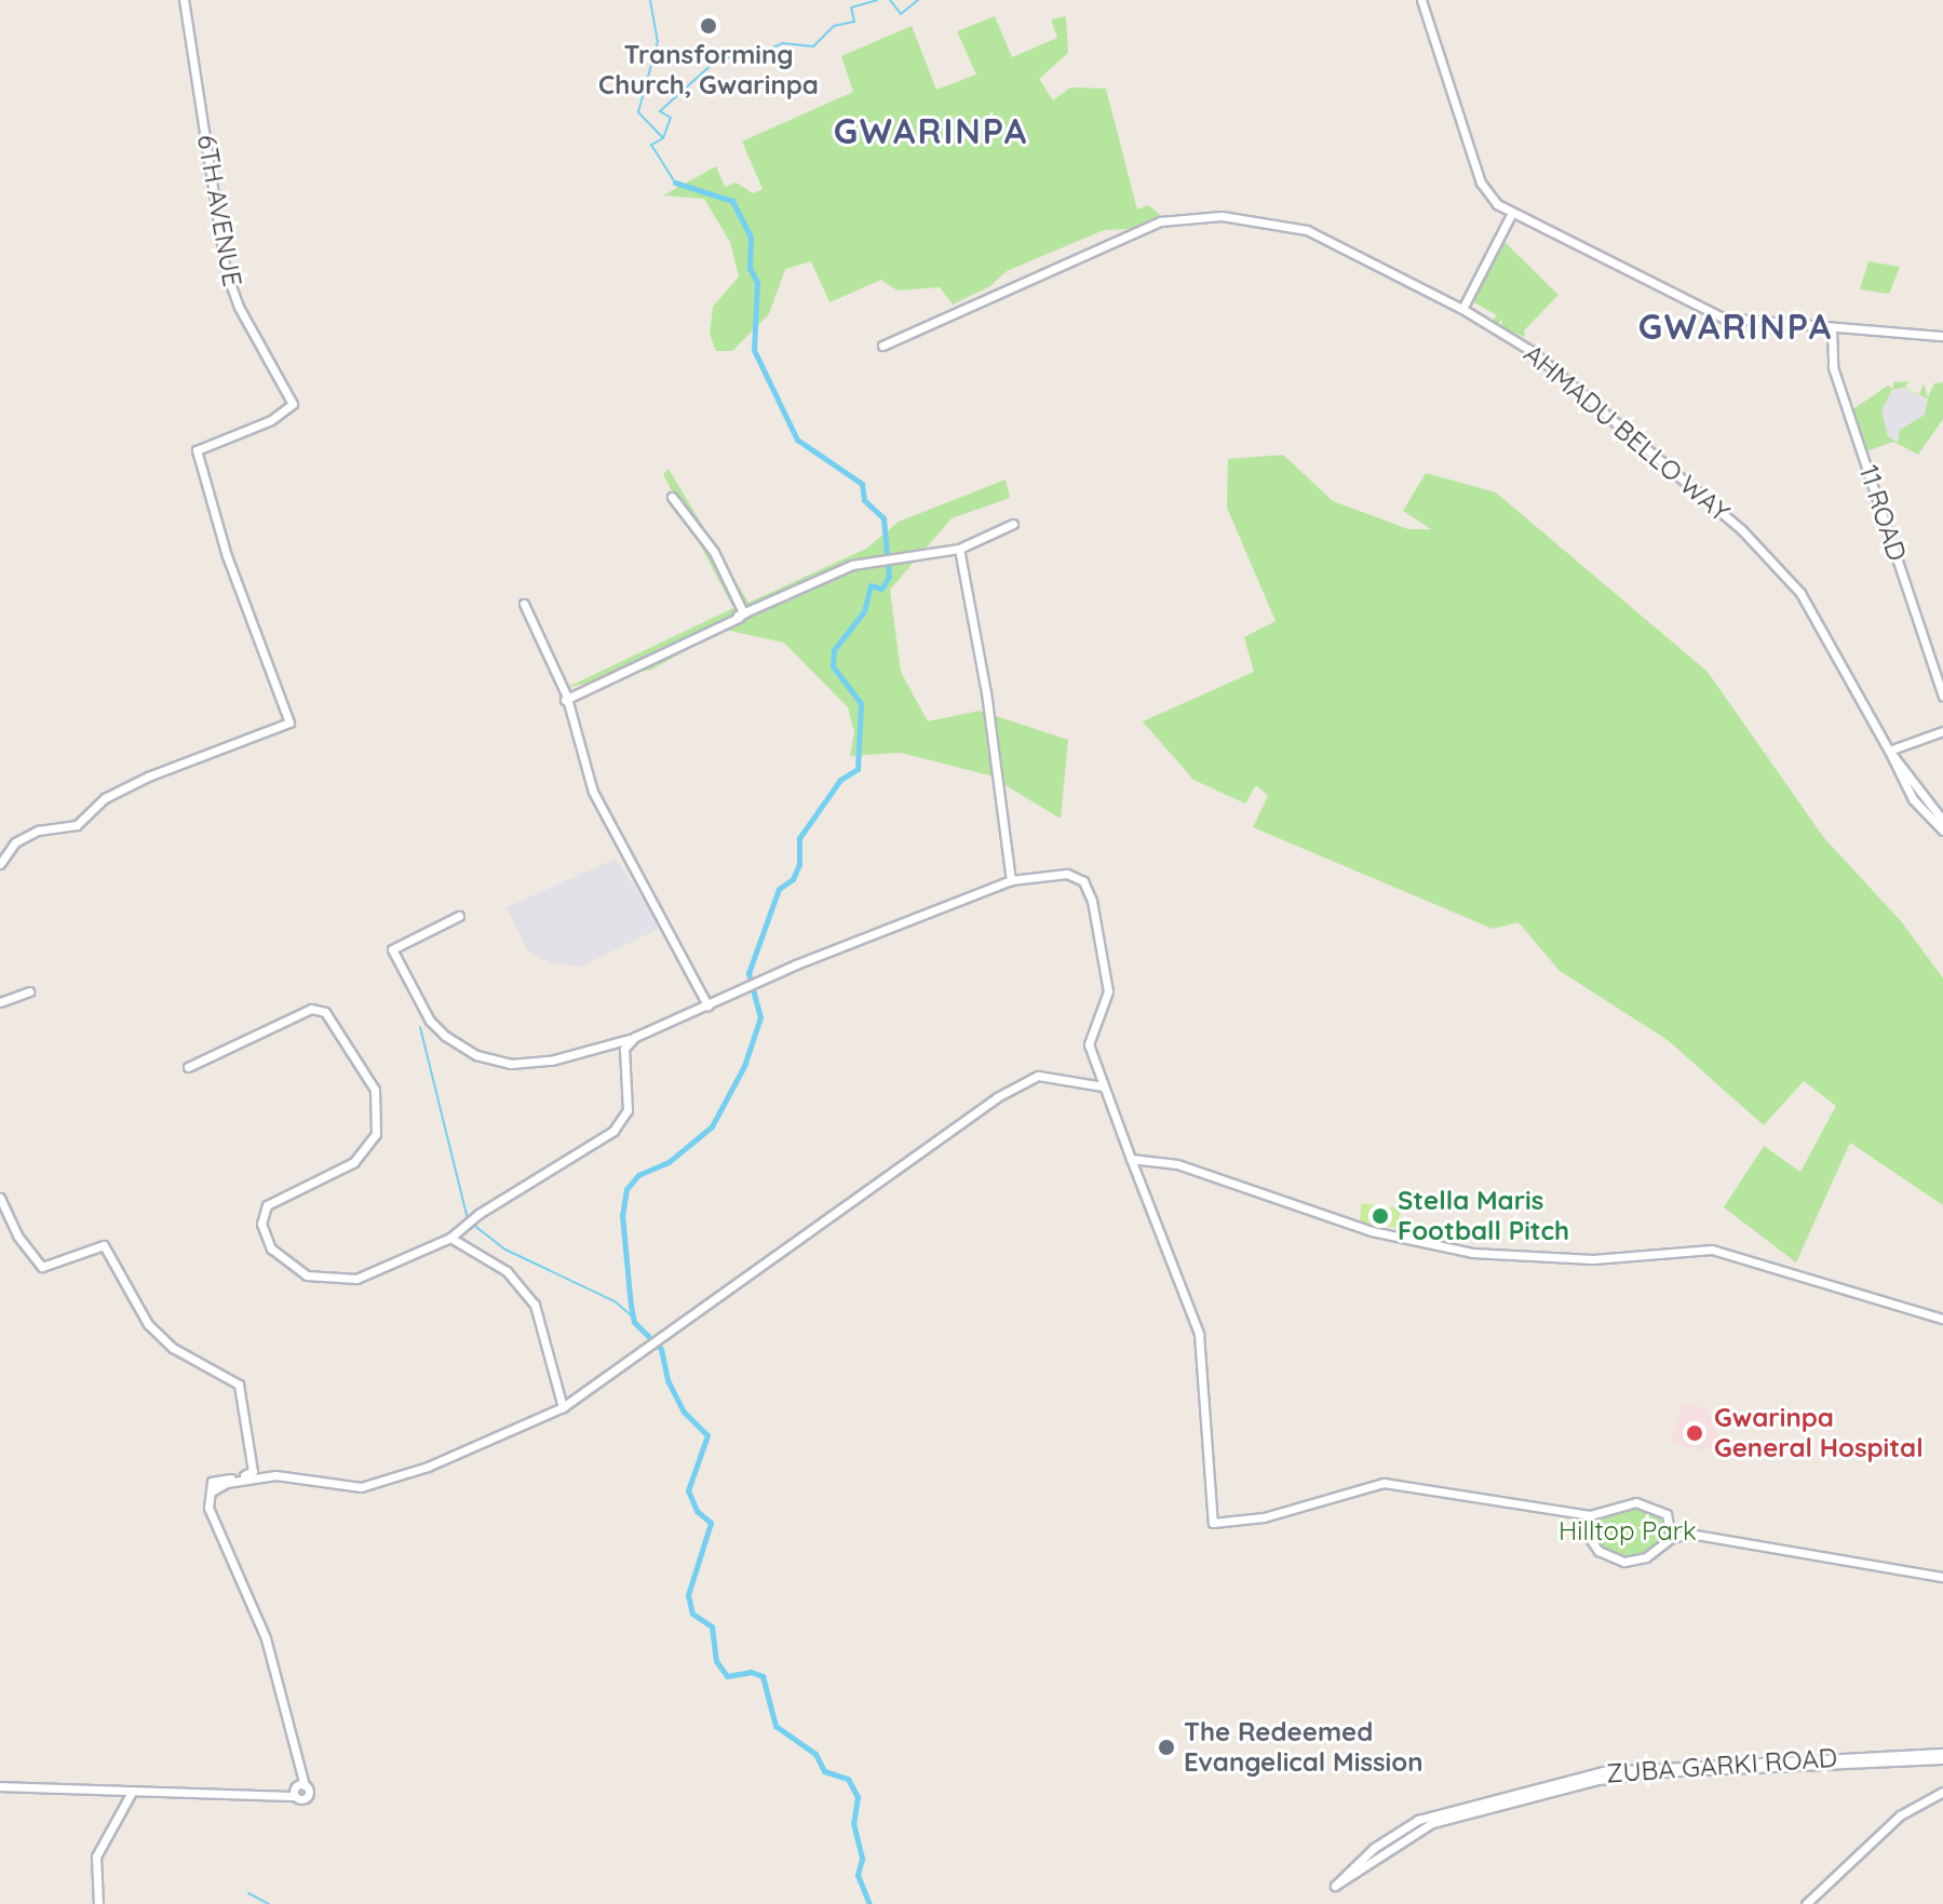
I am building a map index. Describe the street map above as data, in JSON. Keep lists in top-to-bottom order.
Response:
{
  "streets": {
    "street": [
      "6TH AVENUE",
      "AHMADU BELLO WAY",
      "11 ROAD",
      "ZUBA GARKI ROAD"
    ]
  },
  "districts": ["GWARINPA", "GWARINPA"],
  "parks": ["Hilltop Park"],
  "places": [
    "Transforming Church, Gwarinpa",
    "Stella Maris Football Pitch",
    "Gwarinpa General Hospital",
    "The Redeemed Evangelical Mission"
  ]
}
